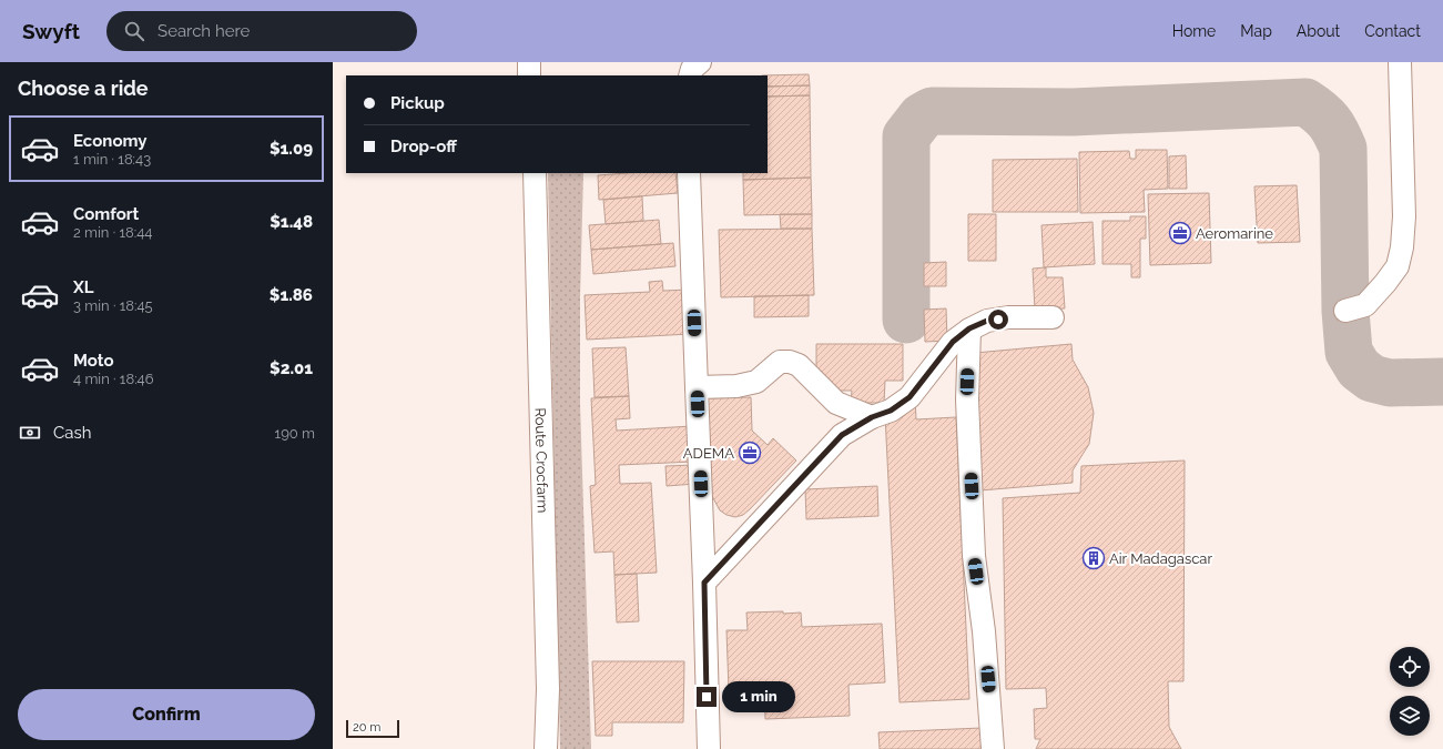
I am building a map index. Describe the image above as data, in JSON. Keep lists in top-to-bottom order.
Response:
{
  "streets": {
    "street": ["Route Crocfarm"]
  },
  "places": {
    "office": ["Aeromarine", "ADEMA"],
    "building": ["Air Madagascar"]
  },
  "scale_bar": "20 m",
  "page": {
    "header": "Swyft",
    "search": "Search here",
    "nav": [
      "Home",
      "Map",
      "About",
      "Contact"
    ],
    "heading": "Choose a ride",
    "banner": ["Pickup", "Drop-off"],
    "list": [
      {
        "name": "Economy",
        "note": "1 min · 18:43",
        "value": "$1.09"
      },
      {
        "name": "Comfort",
        "note": "2 min · 18:44",
        "value": "$1.48"
      },
      {
        "name": "XL",
        "note": "3 min · 18:45",
        "value": "$1.86"
      },
      {
        "name": "Moto",
        "note": "4 min · 18:46",
        "value": "$2.01"
      }
    ],
    "pay": ["Cash", "190 m"],
    "buttons": "Confirm",
    "bubble": "1 min",
    "scale": "20 m"
  }
}
